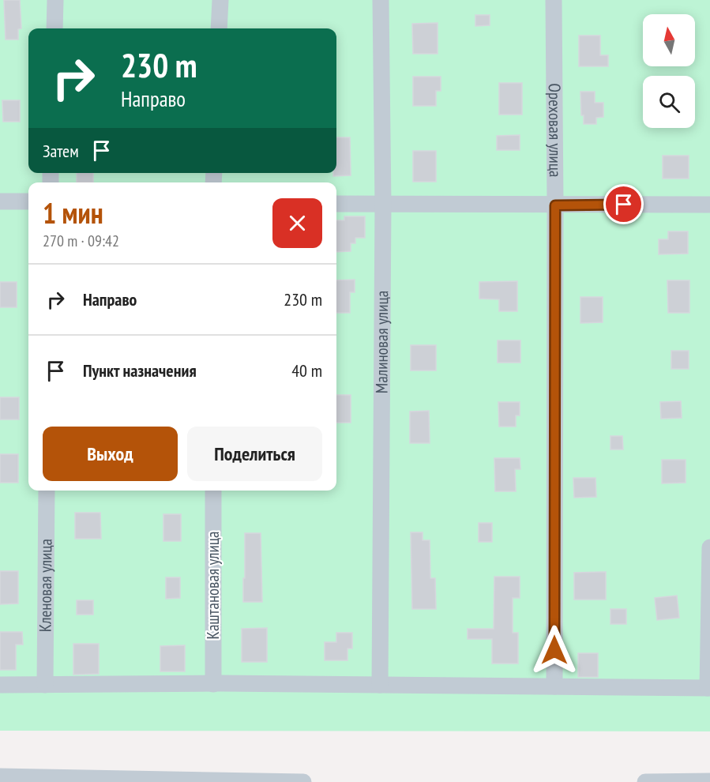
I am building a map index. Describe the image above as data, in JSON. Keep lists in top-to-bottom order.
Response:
{
  "streets": {
    "street": [
      "Ореховая улица",
      "Малиновая улица",
      "Каштановая улица",
      "Кленовая улица"
    ]
  },
  "north": "top",
  "page": {
    "turn": ["230 m", "Направо"],
    "then": "Затем",
    "heading": ["1 мин", "270 m · 09:42"],
    "list": [
      {
        "name": "Направо",
        "value": "230 m"
      },
      {
        "name": "Пункт назначения",
        "value": "40 m"
      }
    ],
    "buttons": ["Выход", "Поделиться"]
  }
}
